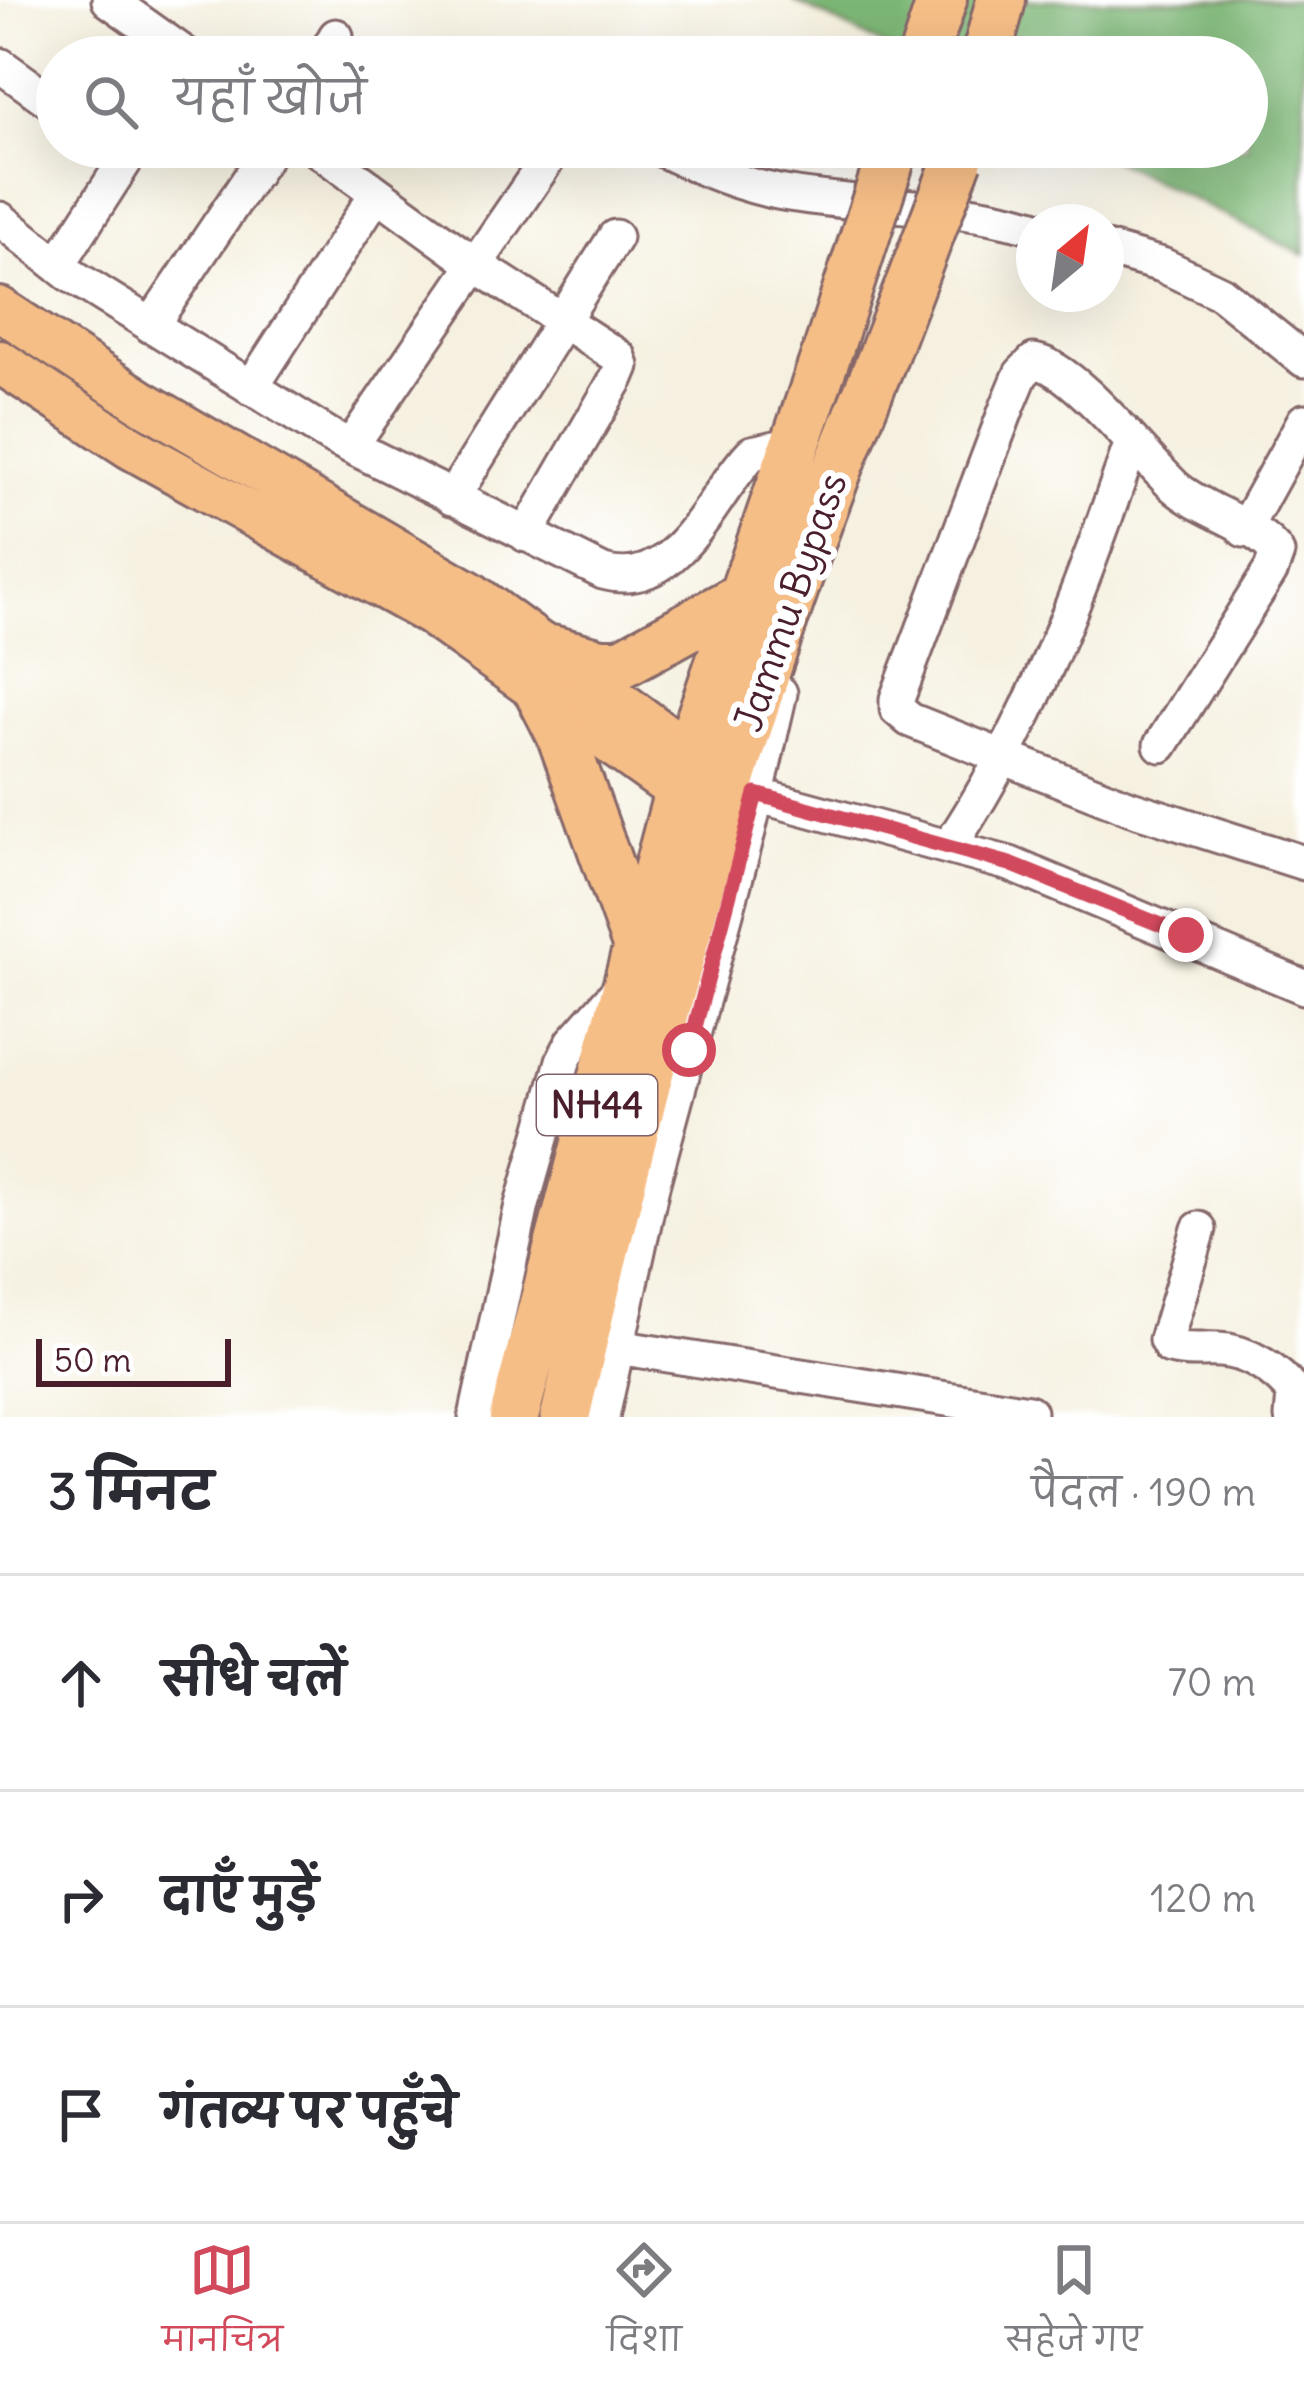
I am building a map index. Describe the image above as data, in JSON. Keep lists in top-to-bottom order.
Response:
{
  "streets": {
    "highway": ["Jammu Bypass", "NH44"]
  },
  "scale_bar": "50 m",
  "north": "top right",
  "page": {
    "search": "यहाँ खोजें",
    "scale": "50 m",
    "heading": ["3 मिनट", "पैदल · 190 m"],
    "list": [
      ["सीधे चलें", "70 m"],
      ["दाएँ मुड़ें", "120 m"],
      "गंतव्य पर पहुँचे"
    ],
    "nav": ["मानचित्र", "दिशा", "सहेजे गए"]
  }
}
